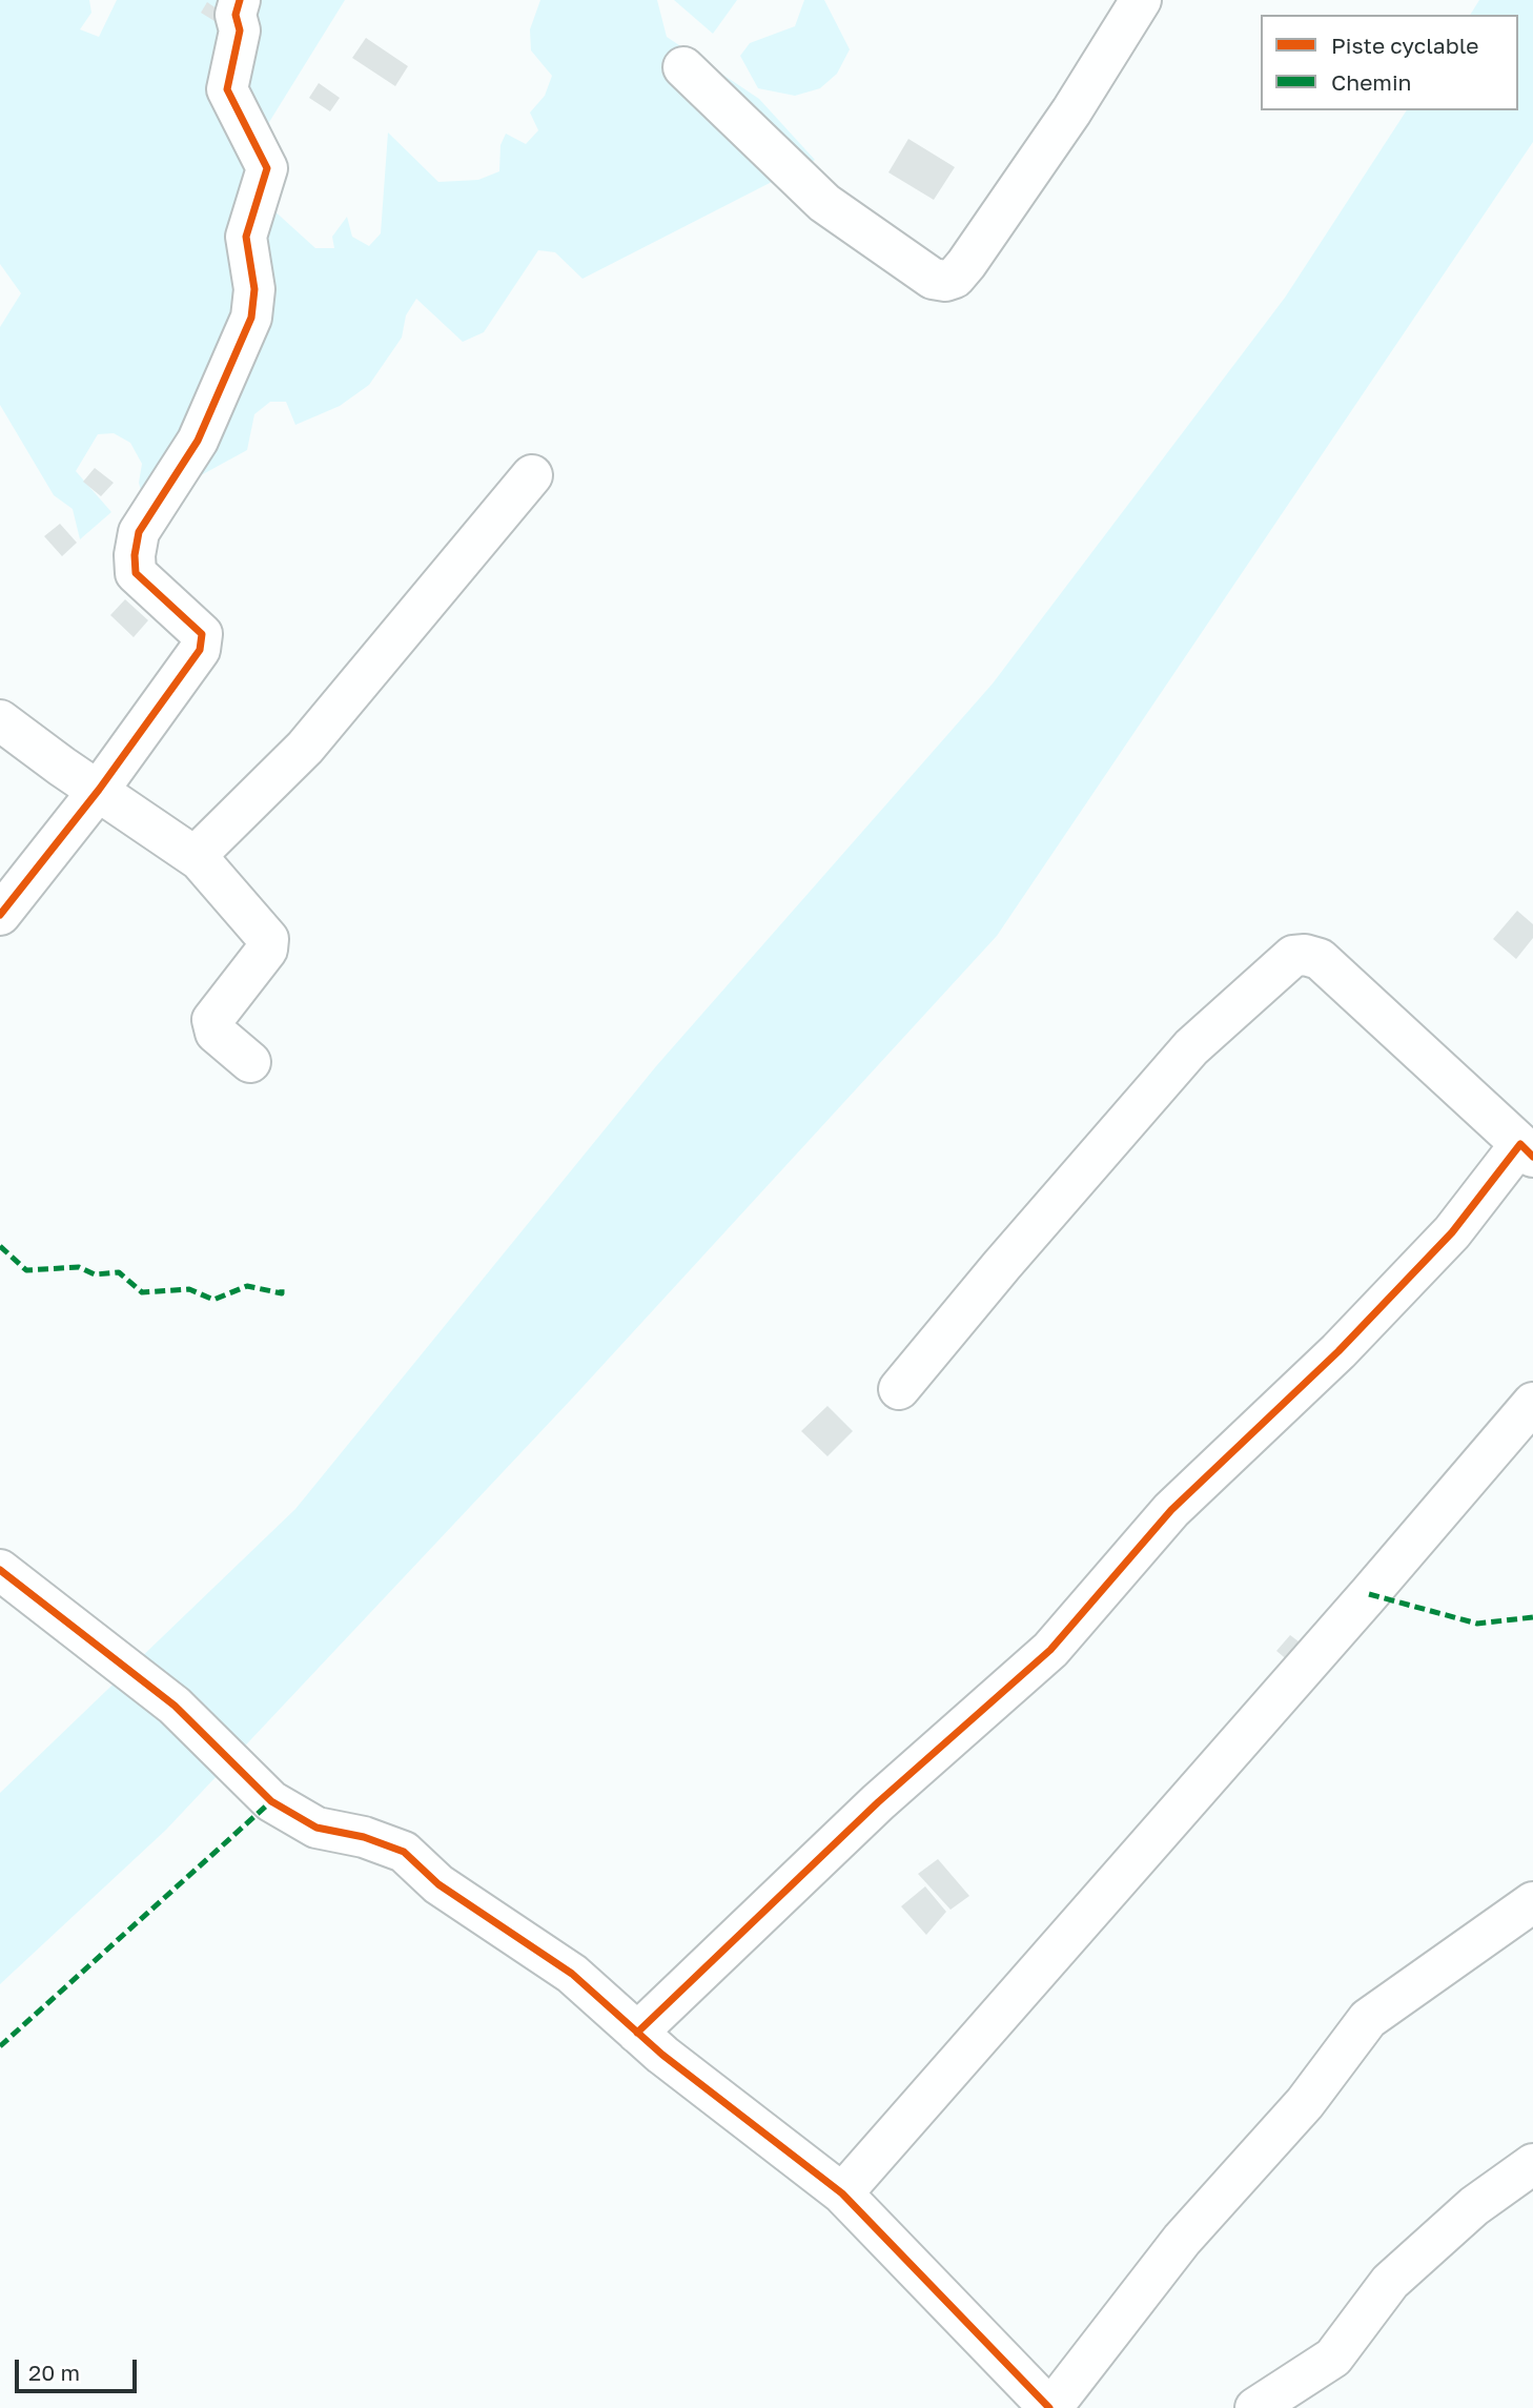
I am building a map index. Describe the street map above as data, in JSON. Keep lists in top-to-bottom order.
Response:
{
  "legend": ["Piste cyclable", "Chemin"],
  "scale_bar": "20 m"
}
